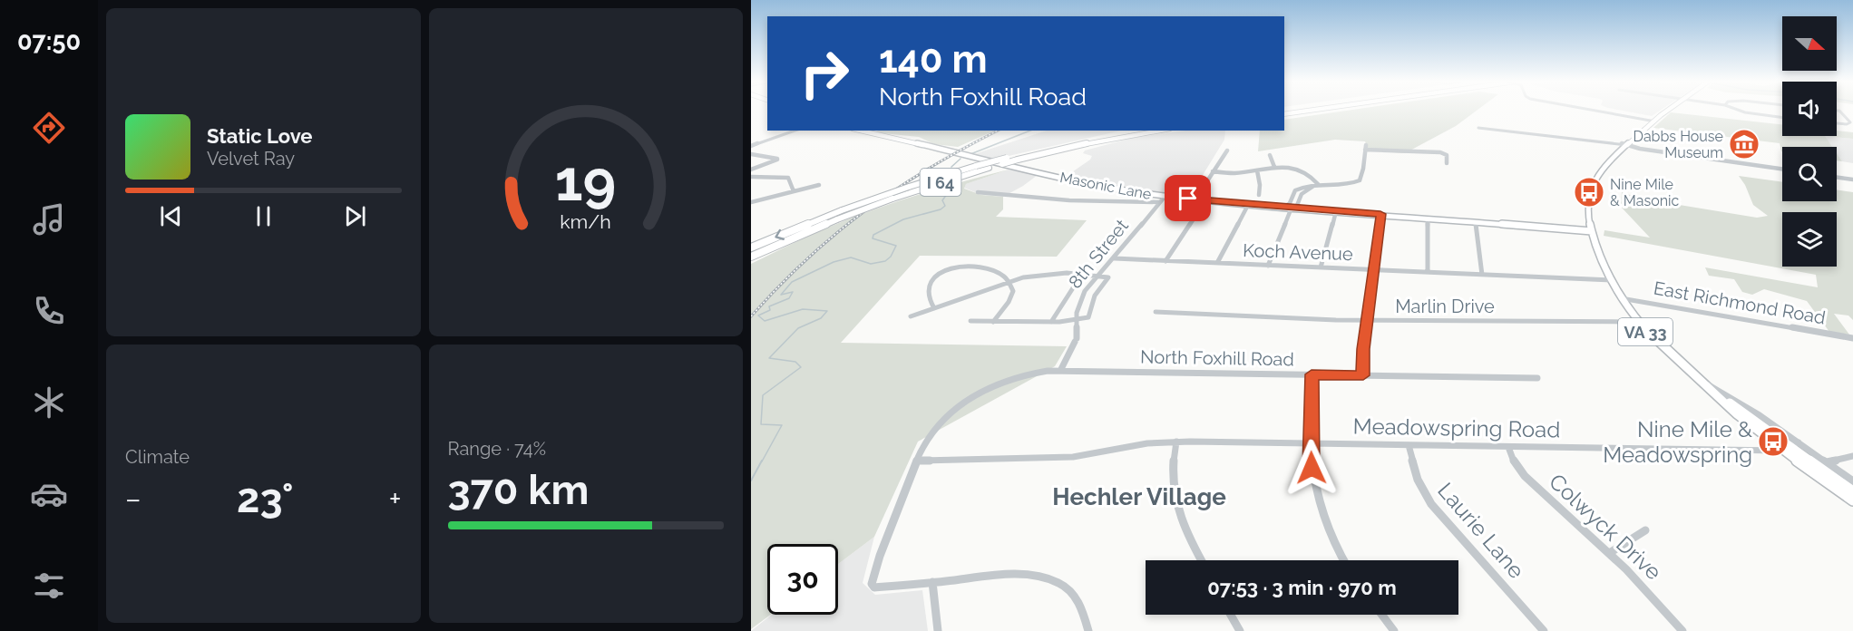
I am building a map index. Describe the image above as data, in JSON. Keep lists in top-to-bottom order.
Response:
{
  "streets": {
    "highway": ["I 64"],
    "main road": ["Masonic Lane", "VA 33"],
    "street": [
      "Koch Avenue",
      "8th Street",
      "East Richmond Road",
      "Marlin Drive",
      "North Foxhill Road",
      "Meadowspring Road",
      "Colwyck Drive",
      "Laurie Lane"
    ]
  },
  "crossings": [
    ["Masonic Lane", "8th Street"],
    ["Masonic Lane", "VA 33"],
    ["Koch Avenue", "8th Street"],
    ["Koch Avenue", "VA 33"],
    ["8th Street", "North Foxhill Road"],
    ["East Richmond Road", "VA 33"],
    ["Marlin Drive", "VA 33"],
    ["VA 33", "Meadowspring Road"],
    ["North Foxhill Road", "Meadowspring Road"],
    ["Meadowspring Road", "Colwyck Drive"],
    ["Meadowspring Road", "Laurie Lane"]
  ],
  "districts": ["Hechler Village"],
  "places": {
    "museum": ["Dabbs House Museum"],
    "bus stop": ["Nine Mile & Masonic", "Nine Mile & Meadowspring"]
  },
  "north": "right",
  "page": {
    "tabs": "07:50",
    "turn": ["140 m", "North Foxhill Road"],
    "song": ["Static Love", "Velvet Ray"],
    "tile": [
      "Climate",
      ["Range · 74%", "370 km"]
    ],
    "heat": ["−", "23°", "+"],
    "limit": "30",
    "trip": "07:53 · 3 min · 970 m",
    "gauge": ["19", "km/h"]
  }
}
